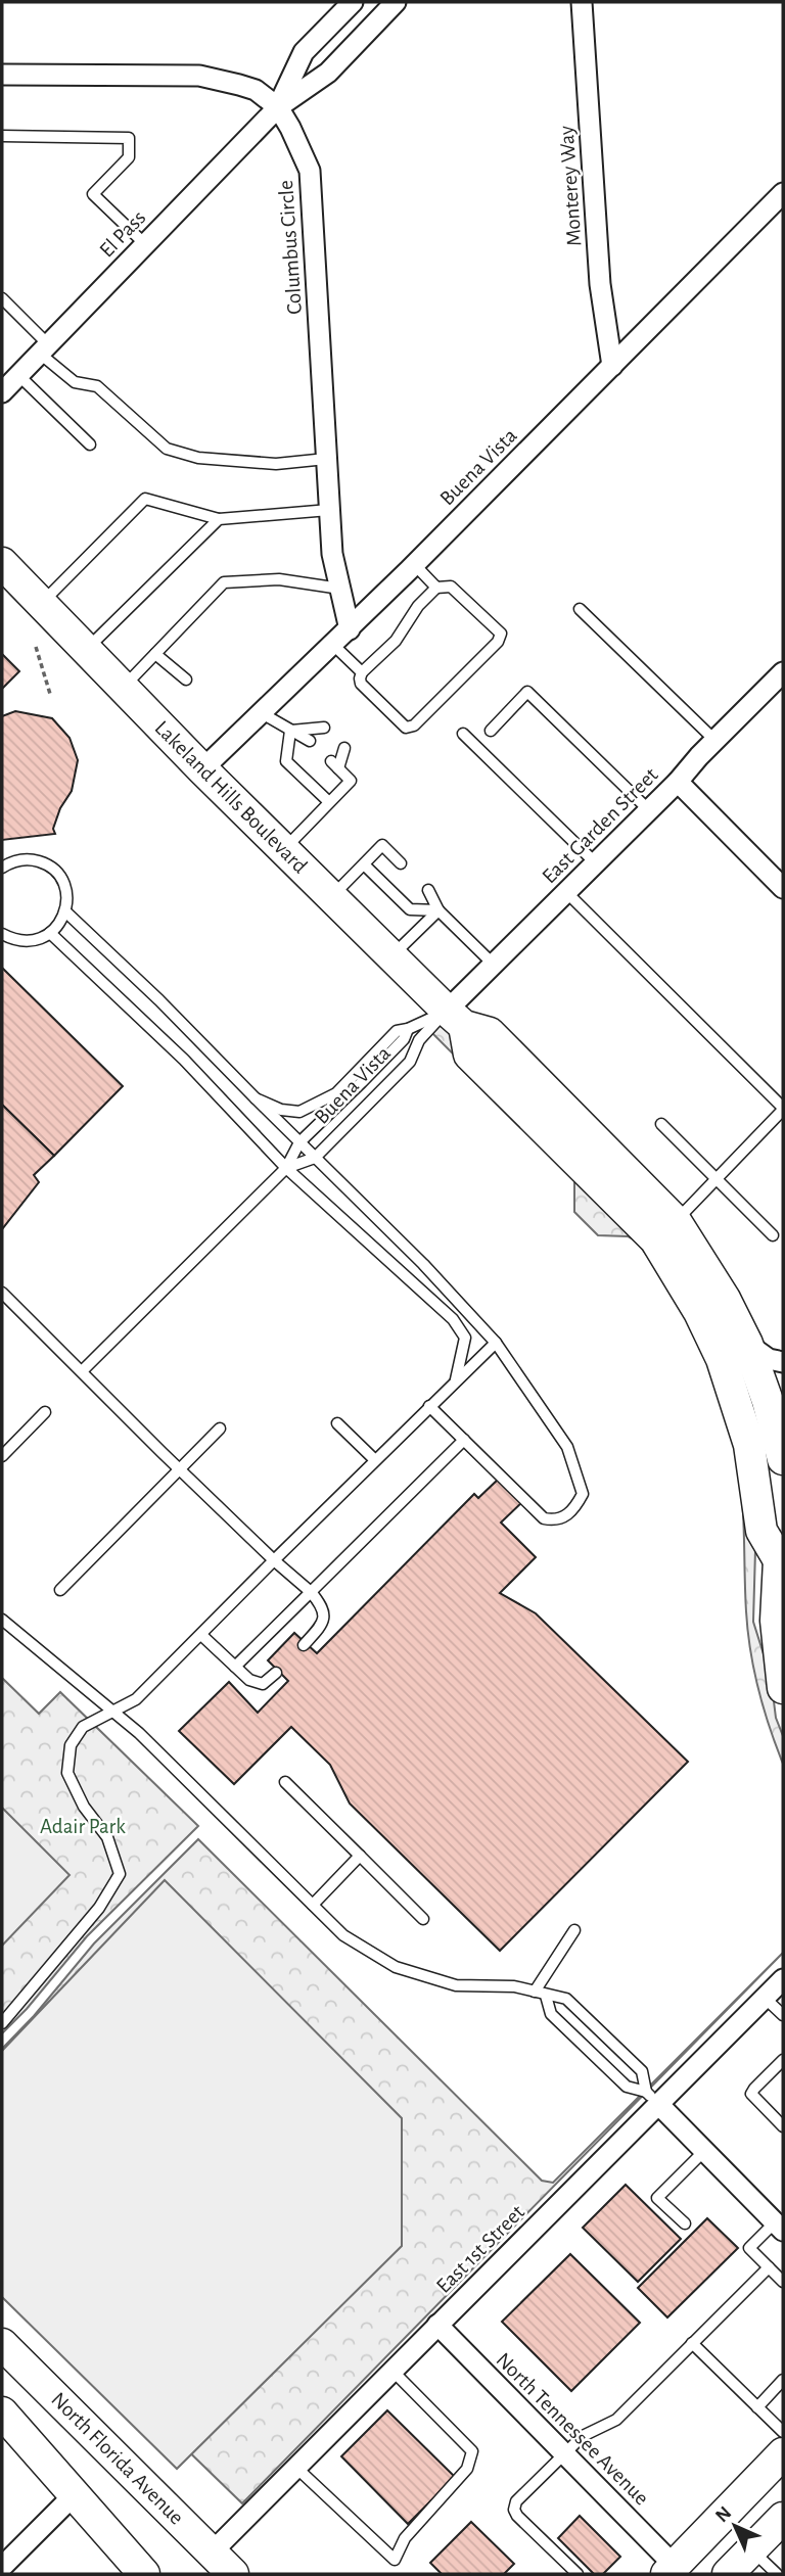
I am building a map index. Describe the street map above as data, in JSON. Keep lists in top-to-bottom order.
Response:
{
  "streets": {
    "main road": ["Lakeland Hills Boulevard", "North Florida Avenue"],
    "street": [
      "Monterey Way",
      "El Pass",
      "Columbus Circle",
      "Buena Vista",
      "East Garden Street",
      "East 1st Street",
      "North Tennessee Avenue"
    ]
  },
  "crossings": [
    ["Monterey Way", "Buena Vista"],
    ["El Pass", "Columbus Circle"],
    ["Columbus Circle", "Buena Vista"],
    ["Buena Vista", "Lakeland Hills Boulevard"],
    ["Buena Vista", "East Garden Street"],
    ["Lakeland Hills Boulevard", "East Garden Street"],
    ["East 1st Street", "North Tennessee Avenue"],
    ["East 1st Street", "North Florida Avenue"]
  ],
  "parks": ["Adair Park"],
  "north": "top left"
}
